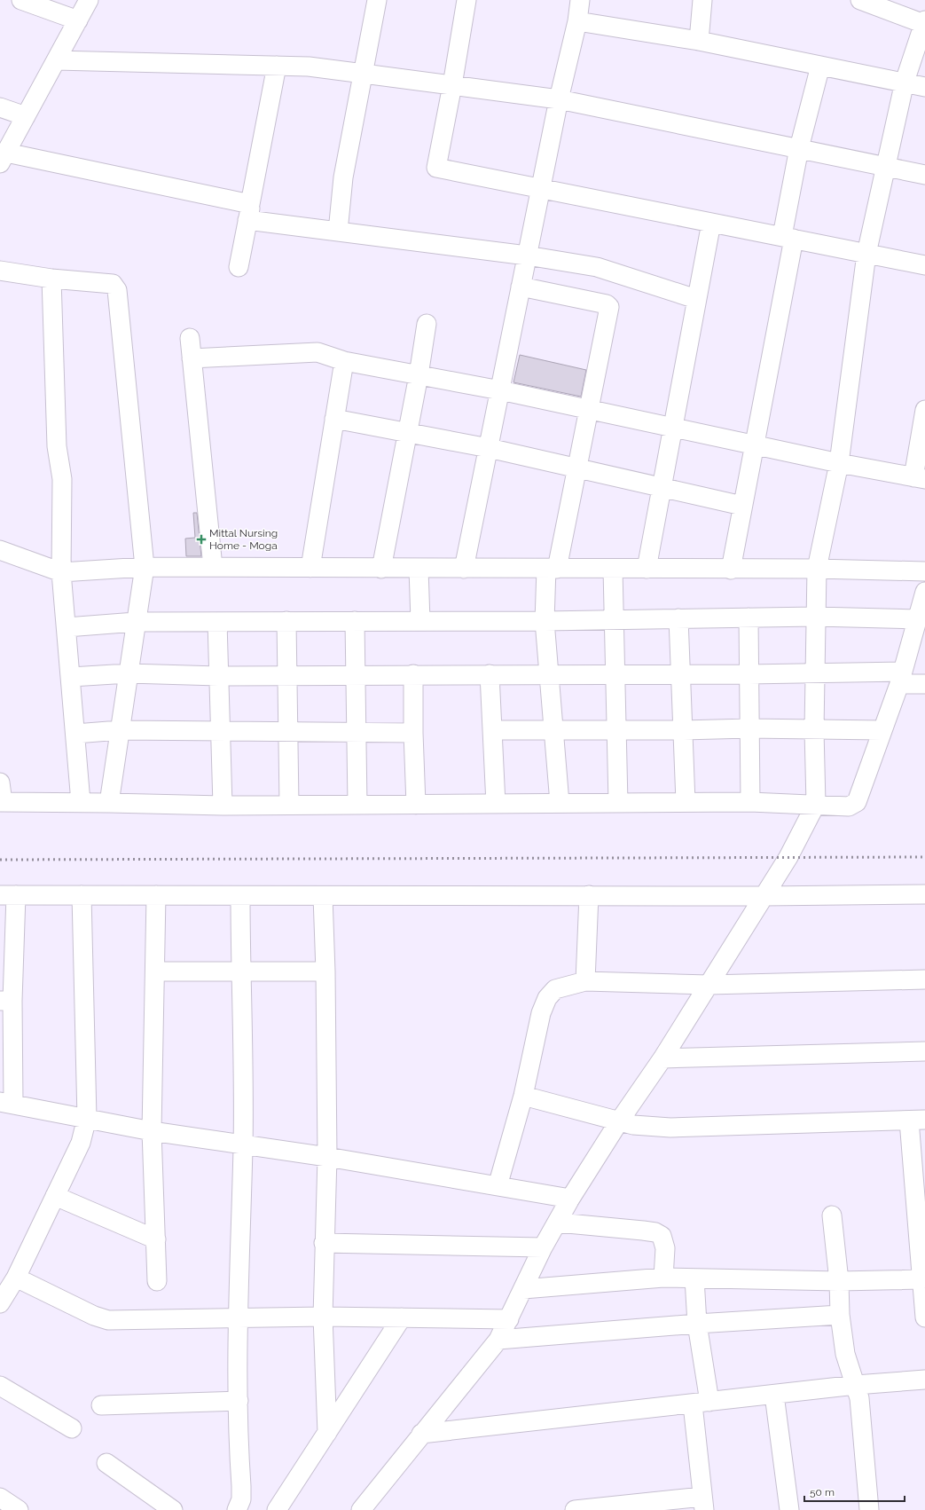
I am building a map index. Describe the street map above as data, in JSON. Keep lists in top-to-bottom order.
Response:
{
  "places": {
    "health": ["Mittal Nursing Home - Moga"]
  },
  "scale_bar": "50 m"
}
